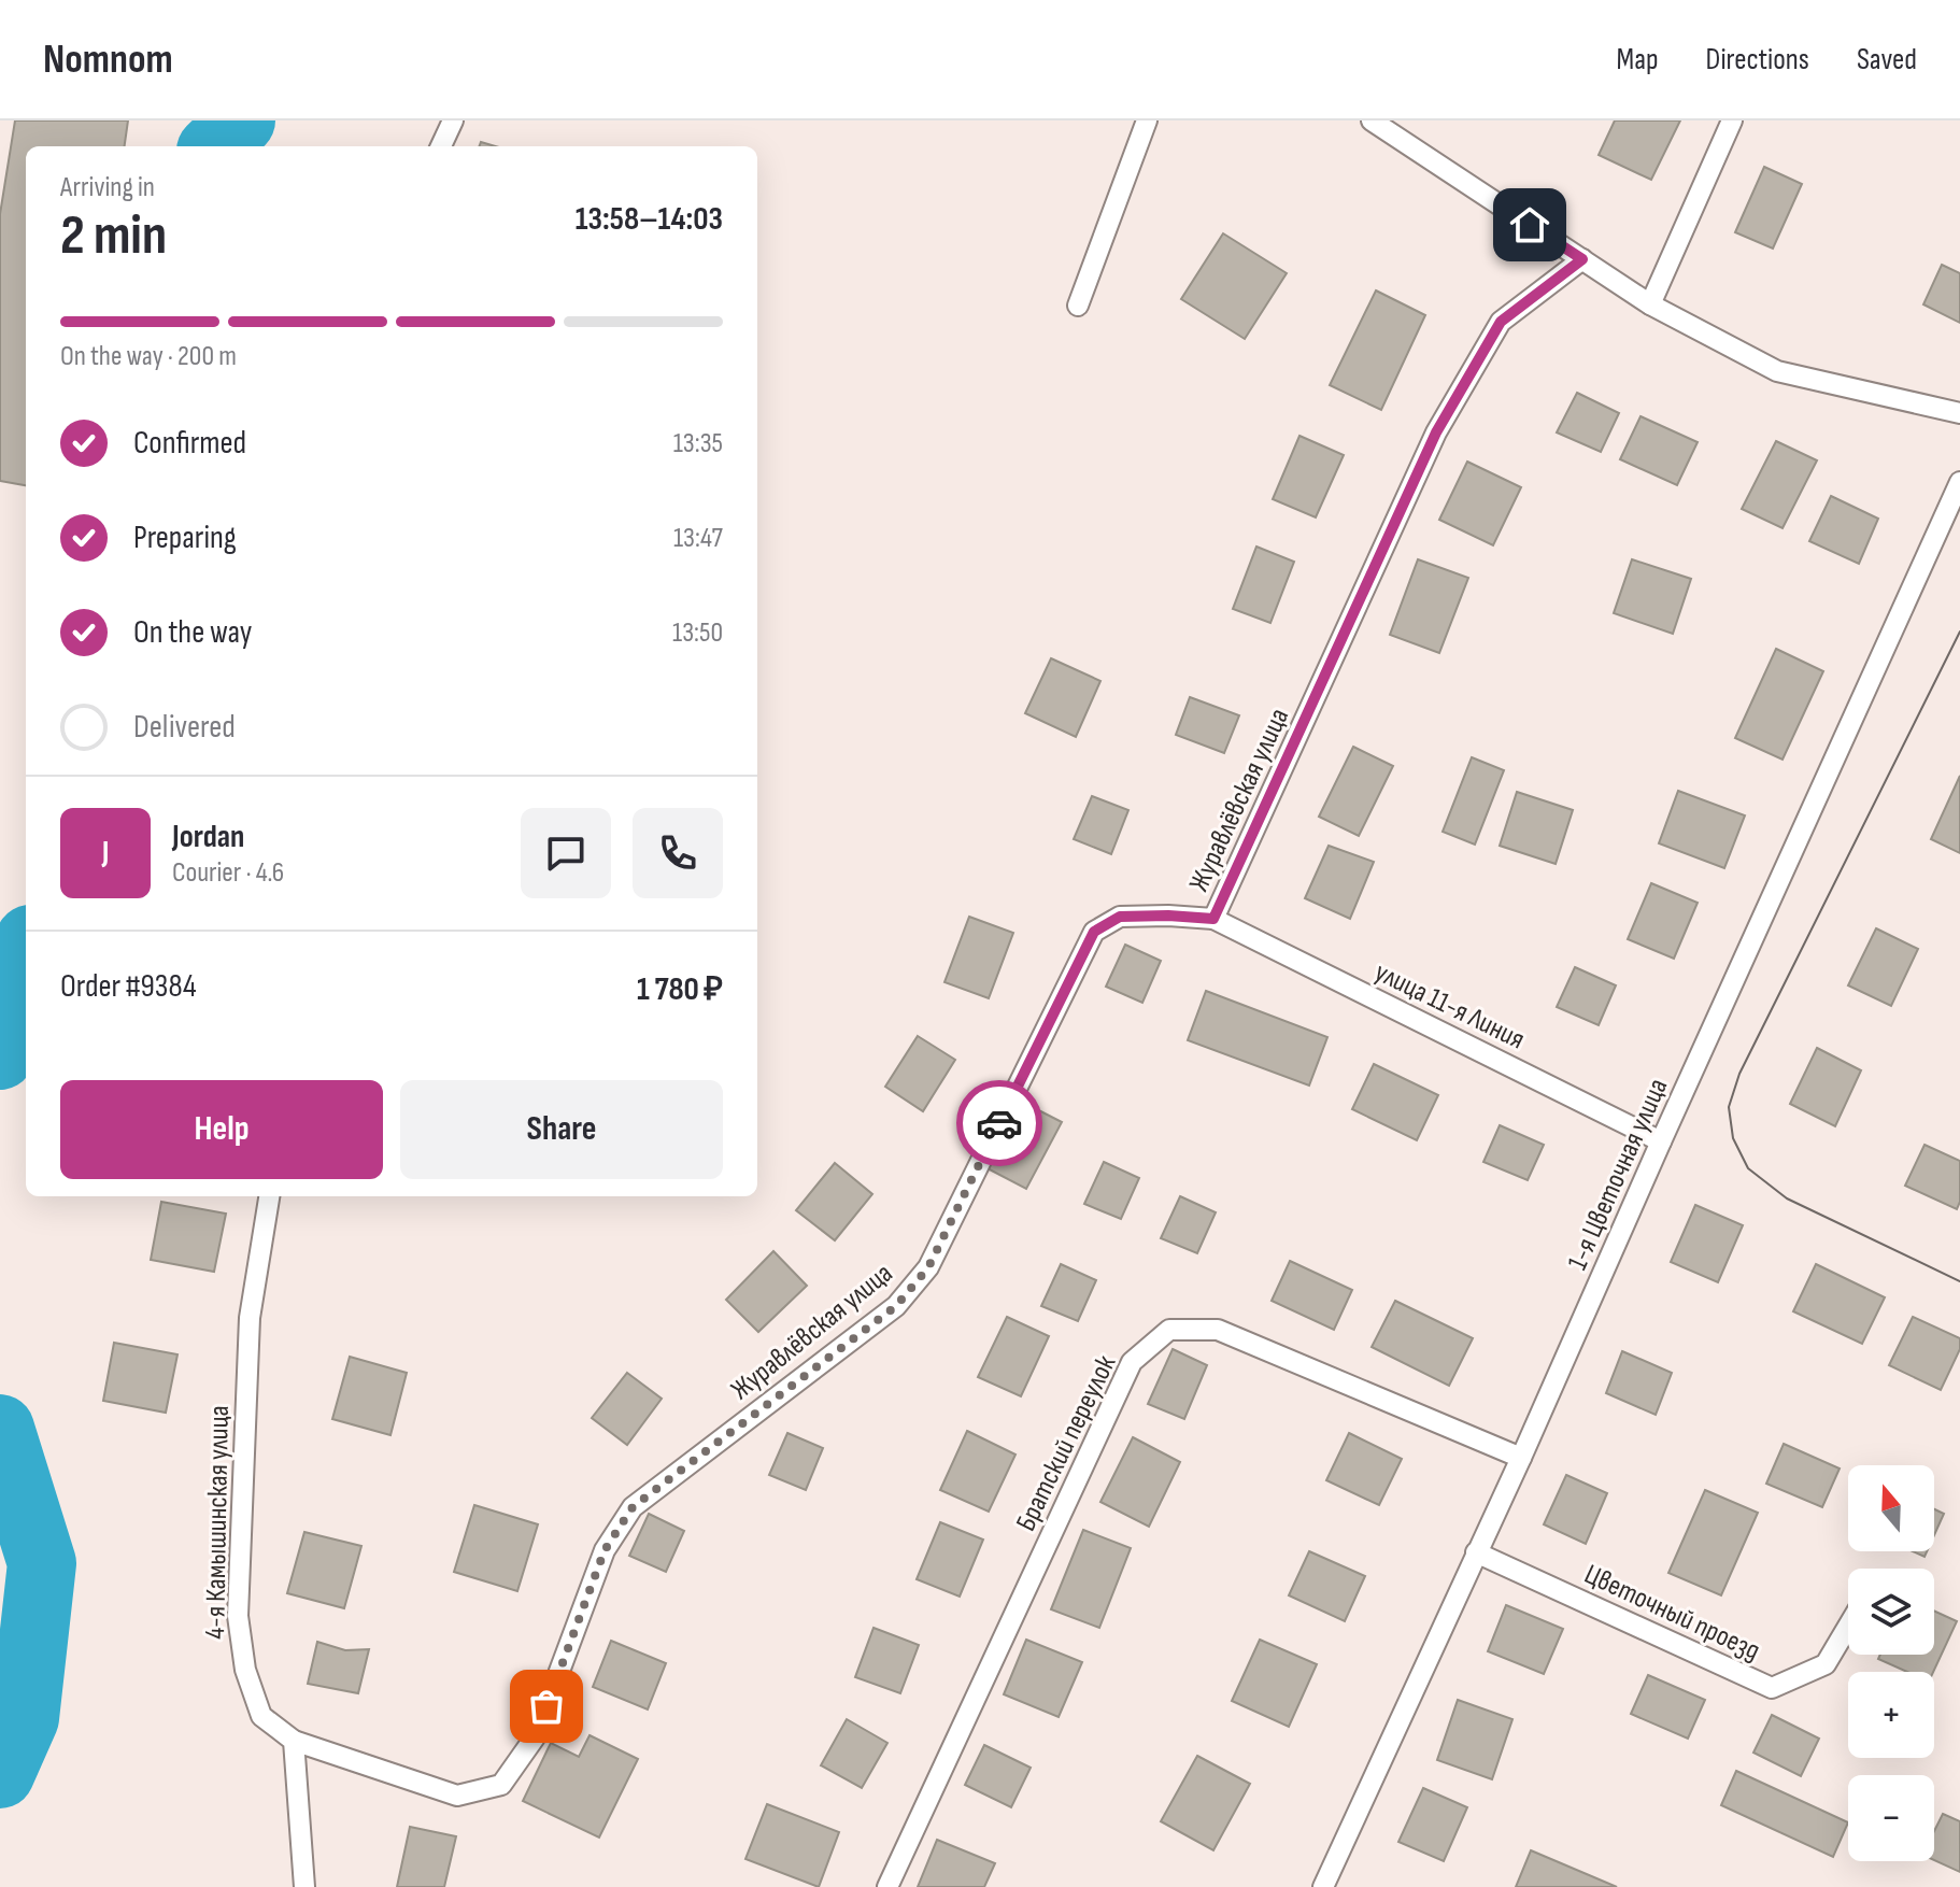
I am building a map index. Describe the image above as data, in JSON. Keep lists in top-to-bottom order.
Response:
{
  "streets": {
    "lane": [
      "Журавлёвская улица",
      "улица 11-я Линия",
      "1-я Цветочная улица",
      "Братский переулок",
      "4-я Камышинская улица",
      "Цветочный проезд"
    ]
  },
  "crossings": [
    ["Журавлёвская улица", "улица 11-я Линия"],
    ["Журавлёвская улица", "4-я Камышинская улица"],
    ["улица 11-я Линия", "1-я Цветочная улица"],
    ["1-я Цветочная улица", "Братский переулок"],
    ["1-я Цветочная улица", "Цветочный проезд"]
  ],
  "north": "top",
  "page": {
    "header": "Nomnom",
    "nav": ["Map", "Directions", "Saved"],
    "heading": ["2 min", "Arriving in", "13:58–14:03"],
    "panel": [
      "Jordan",
      "Courier · 4.6",
      "Order #9384",
      "1 780 ₽"
    ],
    "bar": "On the way · 200 m",
    "list": [
      ["Confirmed", "13:35"],
      ["Preparing", "13:47"],
      ["On the way", "13:50"],
      "Delivered"
    ],
    "round": "J",
    "buttons": ["Help", "Share"],
    "map_buttons": ["+", "−"]
  }
}
